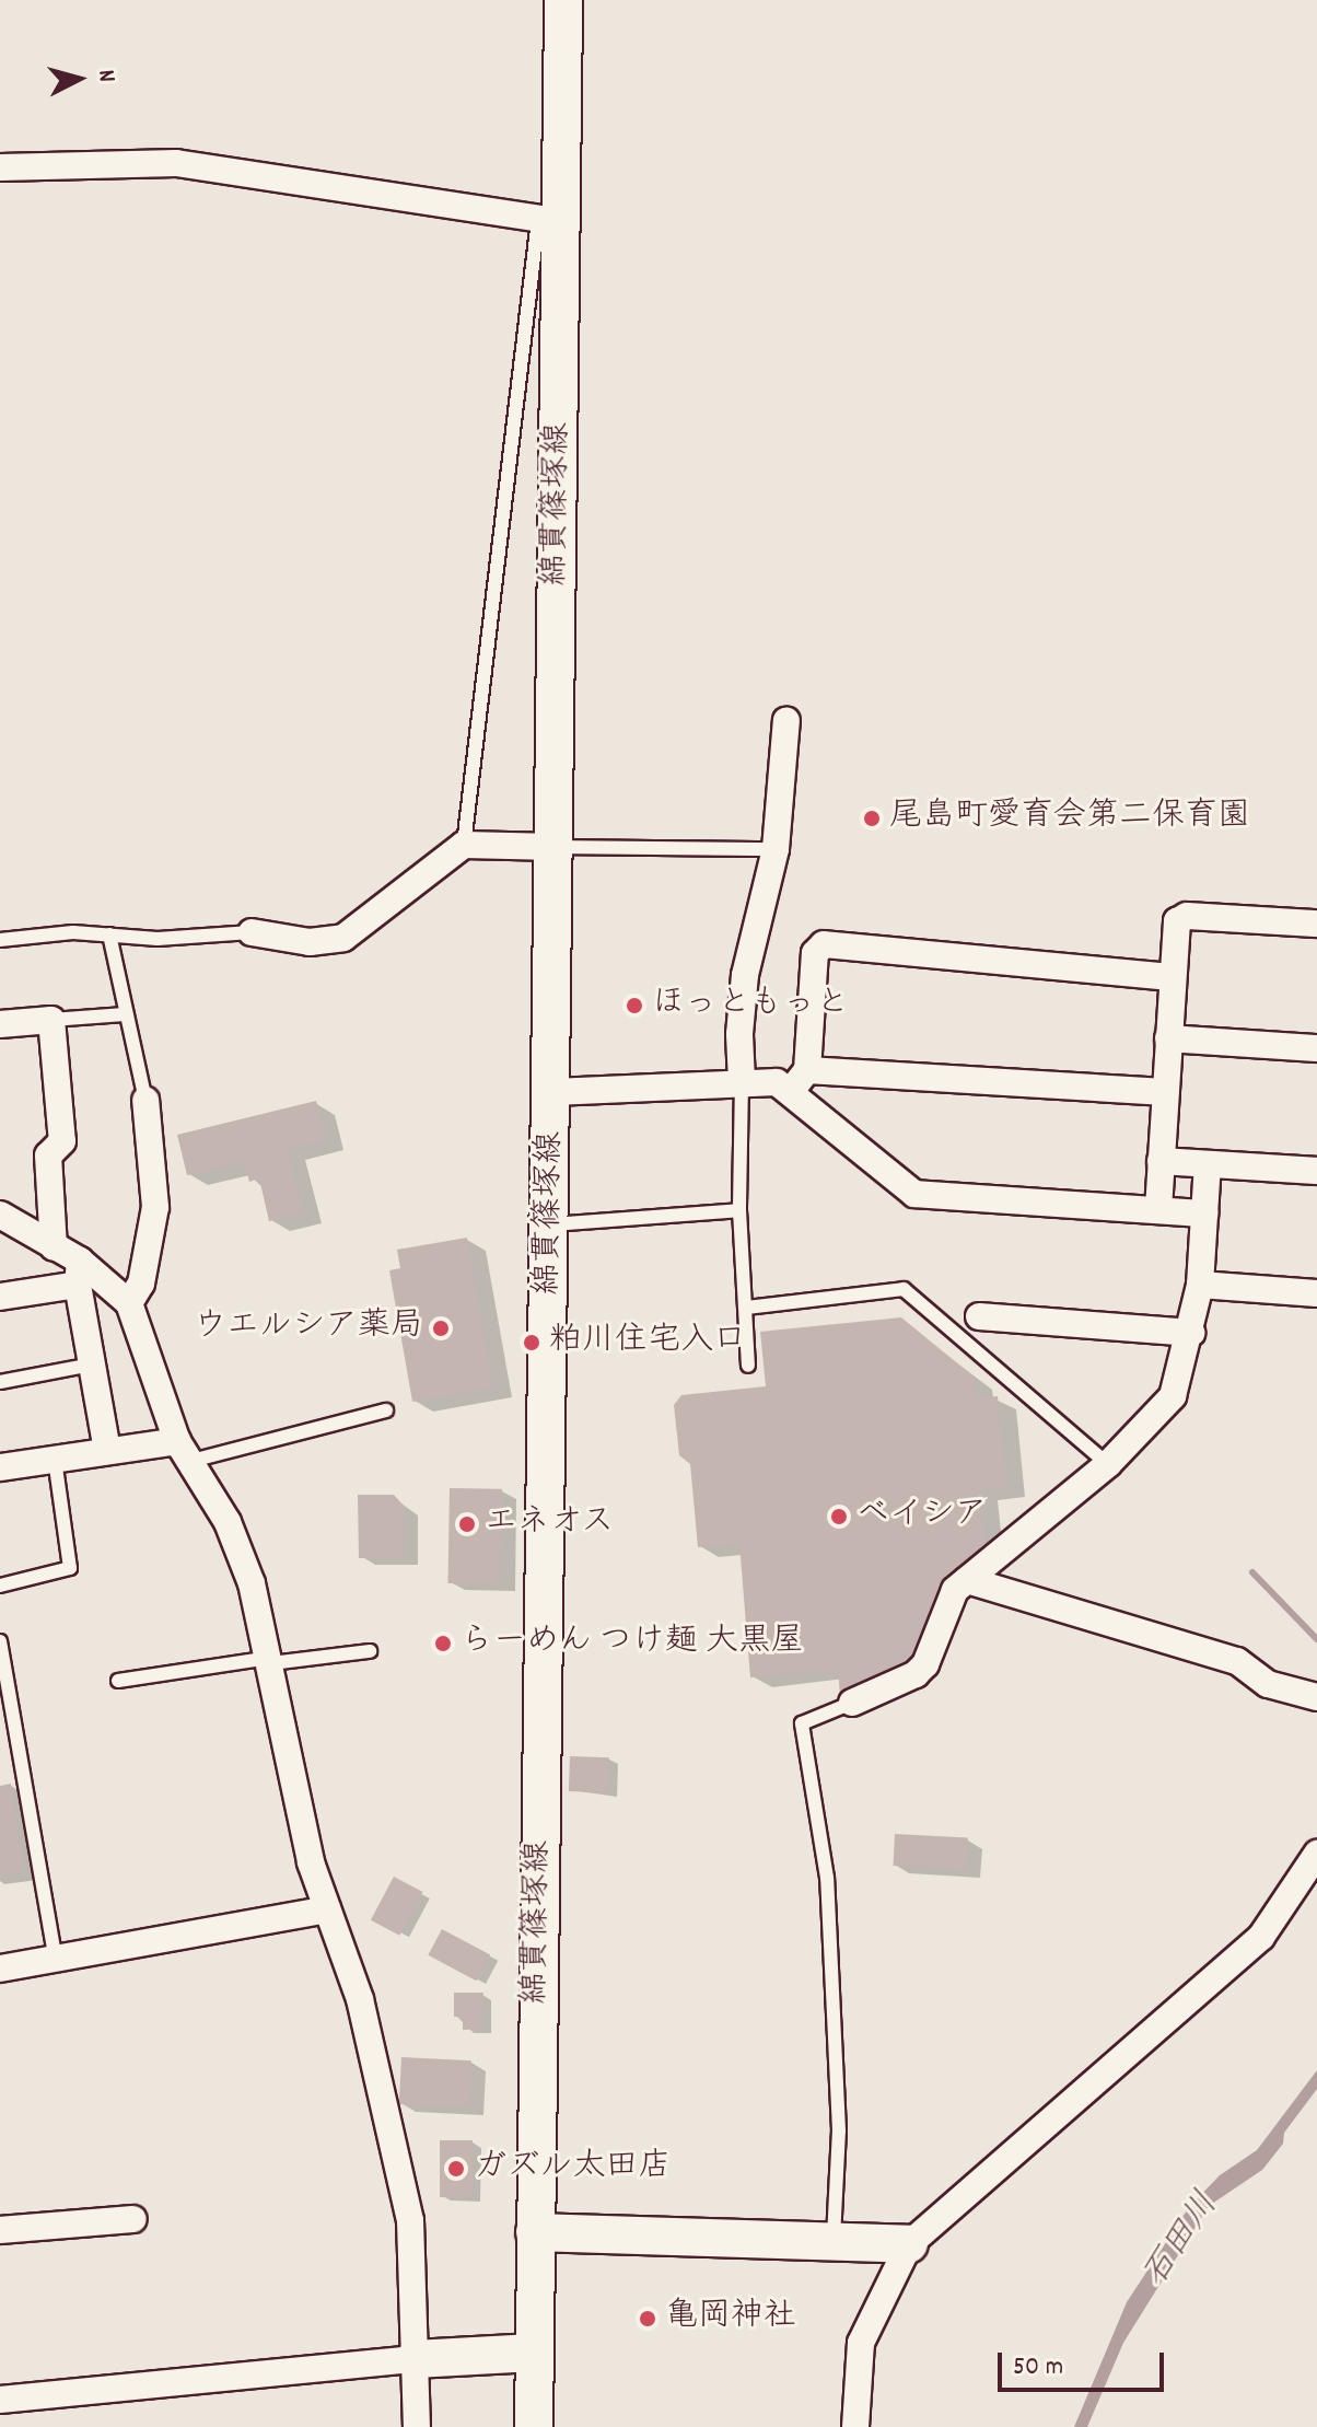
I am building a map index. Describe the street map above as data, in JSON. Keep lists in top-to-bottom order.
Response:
{
  "streets": {
    "main road": ["綿貫篠塚線"]
  },
  "water": ["石田川"],
  "places": [
    "尾島町愛育会第二保育園",
    "ほっともっと",
    "ウエルシア薬局",
    "粕川住宅入口",
    "ベイシア",
    "エネオス",
    "らーめん つけ麺 大黒屋",
    "ガズル太田店",
    "亀岡神社"
  ],
  "scale_bar": "50 m",
  "north": "right"
}
